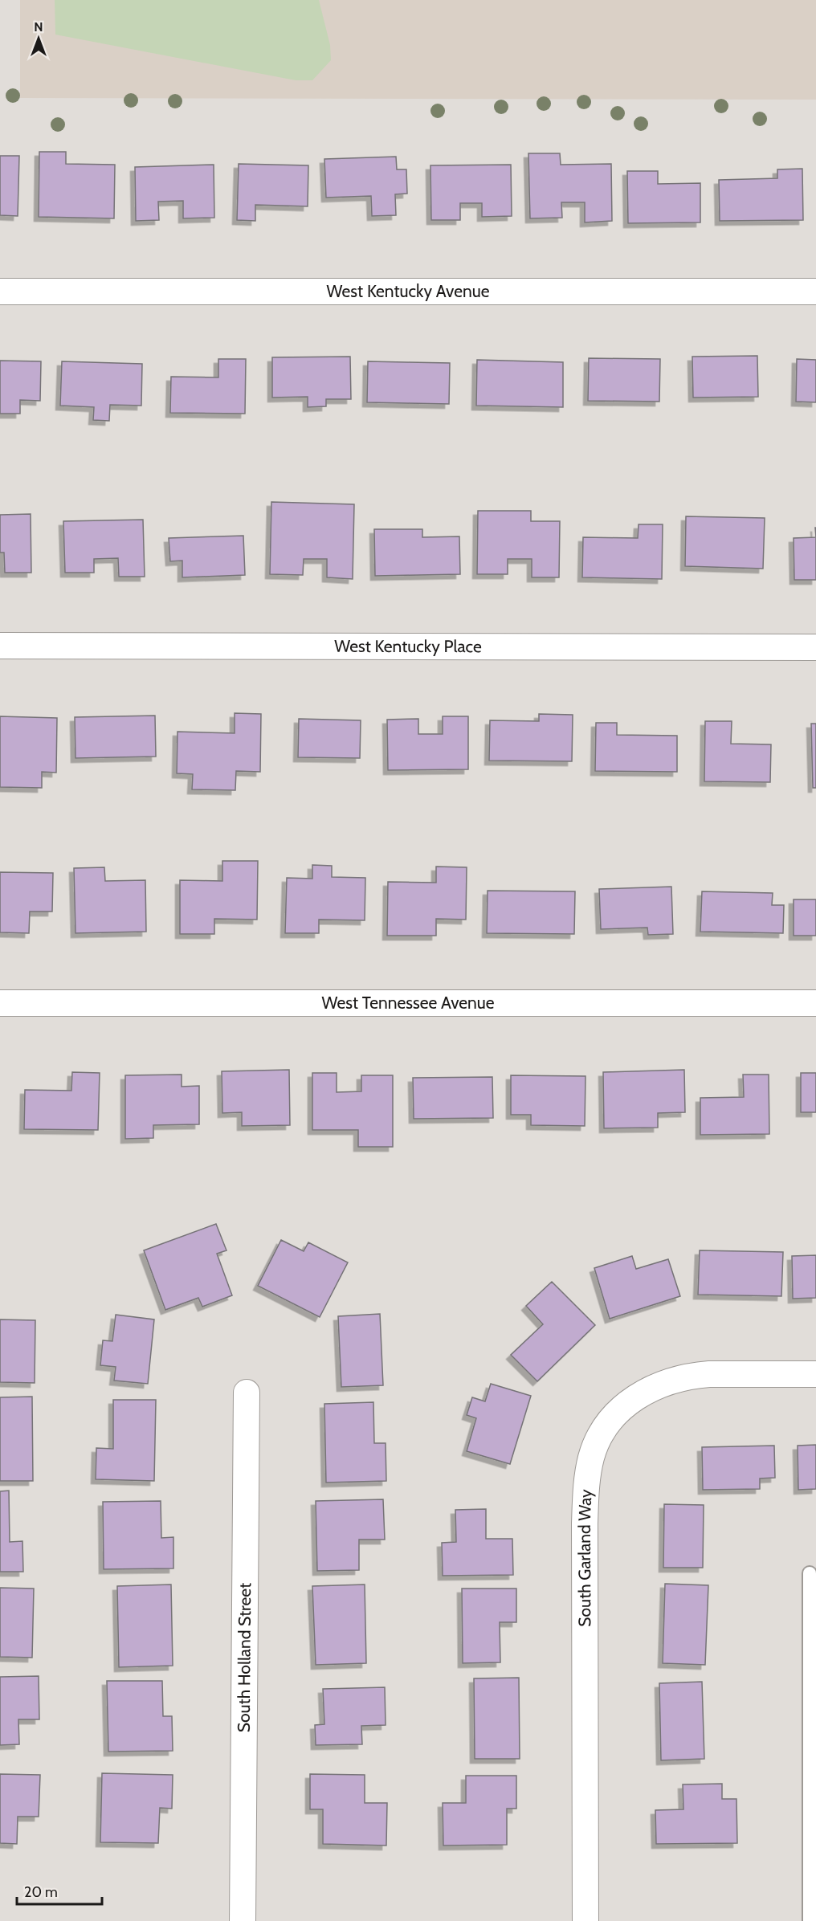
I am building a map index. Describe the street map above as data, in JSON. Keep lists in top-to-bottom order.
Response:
{
  "streets": {
    "street": [
      "West Kentucky Avenue",
      "West Kentucky Place",
      "West Tennessee Avenue",
      "South Garland Way",
      "South Holland Street"
    ]
  },
  "scale_bar": "20 m",
  "north": "top"
}
